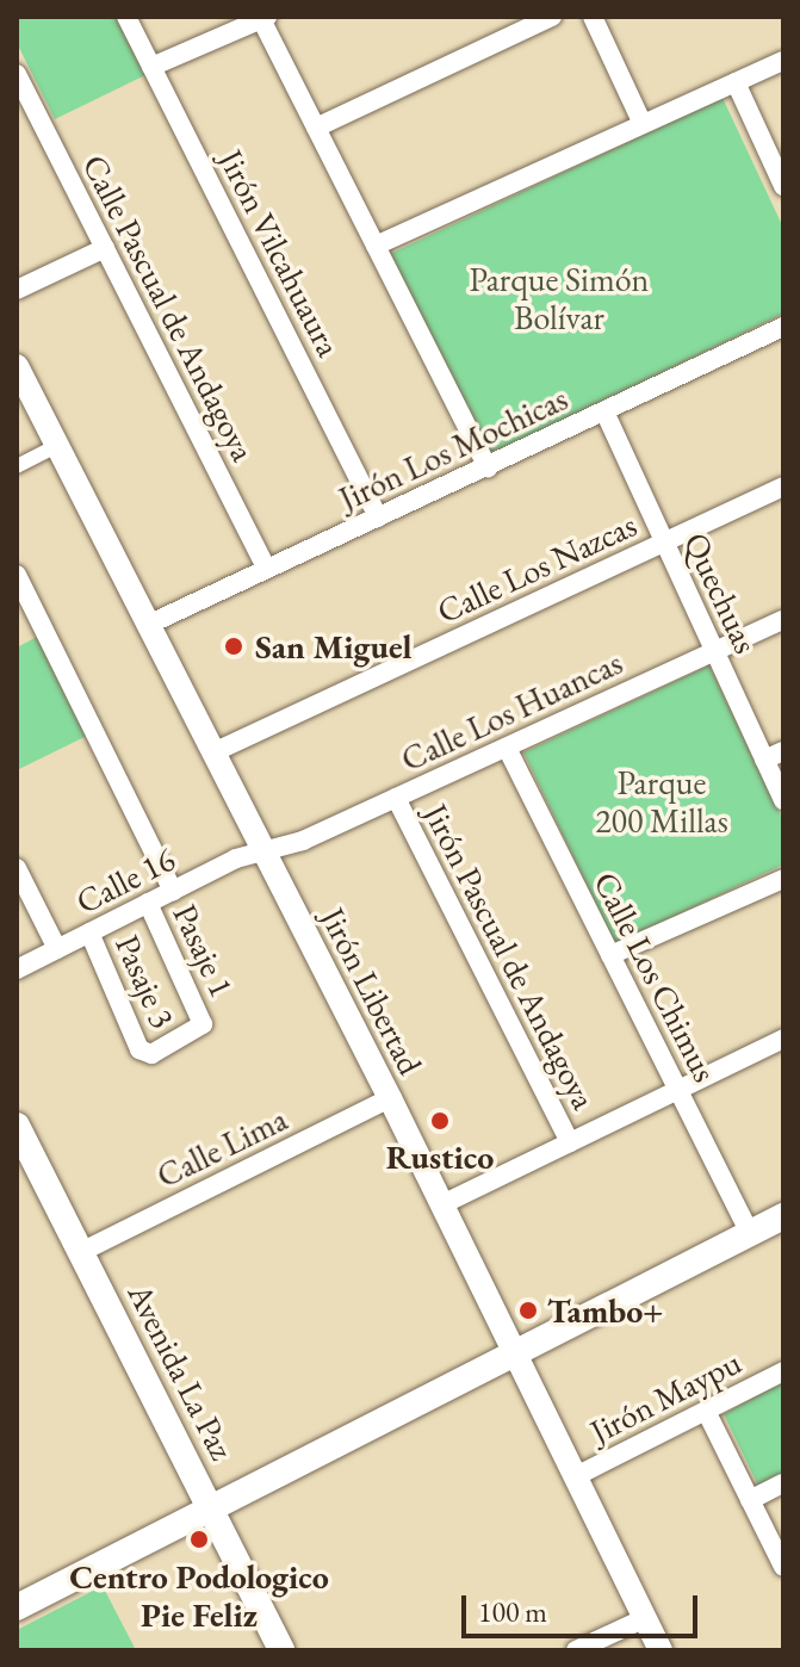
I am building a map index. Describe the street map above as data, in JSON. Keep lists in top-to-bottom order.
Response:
{
  "streets": {
    "main road": ["Avenida La Paz"],
    "street": [
      "Jirón Vilcahuaura",
      "Calle Pascual de Andagoya",
      "Jirón Los Mochicas",
      "Calle Los Nazcas",
      "Quechuas",
      "Calle Los Huancas",
      "Calle 16",
      "Pasaje 1",
      "Jirón Pascual de Andagoya",
      "Calle Los Chimus",
      "Pasaje 3",
      "Jirón Libertad",
      "Calle Lima",
      "Jirón Maypu"
    ]
  },
  "crossings": [
    ["Jirón Vilcahuaura", "Jirón Los Mochicas"],
    ["Calle Pascual de Andagoya", "Jirón Los Mochicas"],
    ["Jirón Los Mochicas", "Quechuas"],
    ["Jirón Los Mochicas", "Jirón Libertad"],
    ["Calle Los Nazcas", "Quechuas"],
    ["Calle Los Nazcas", "Jirón Libertad"],
    ["Quechuas", "Calle Los Huancas"],
    ["Calle Los Huancas", "Calle 16"],
    ["Calle Los Huancas", "Jirón Pascual de Andagoya"],
    ["Calle Los Huancas", "Calle Los Chimus"],
    ["Calle Los Huancas", "Jirón Libertad"],
    ["Calle 16", "Pasaje 1"],
    ["Calle 16", "Pasaje 3"],
    ["Calle 16", "Jirón Libertad"],
    ["Pasaje 1", "Pasaje 3"],
    ["Jirón Libertad", "Calle Lima"],
    ["Jirón Libertad", "Jirón Maypu"],
    ["Calle Lima", "Avenida La Paz"]
  ],
  "parks": ["Parque Simón Bolívar", "Parque 200 Millas"],
  "places": [
    "San Miguel",
    "Rustico",
    "Tambo+",
    "Centro Podologico Pie Feliz"
  ],
  "scale_bar": "100 m"
}
